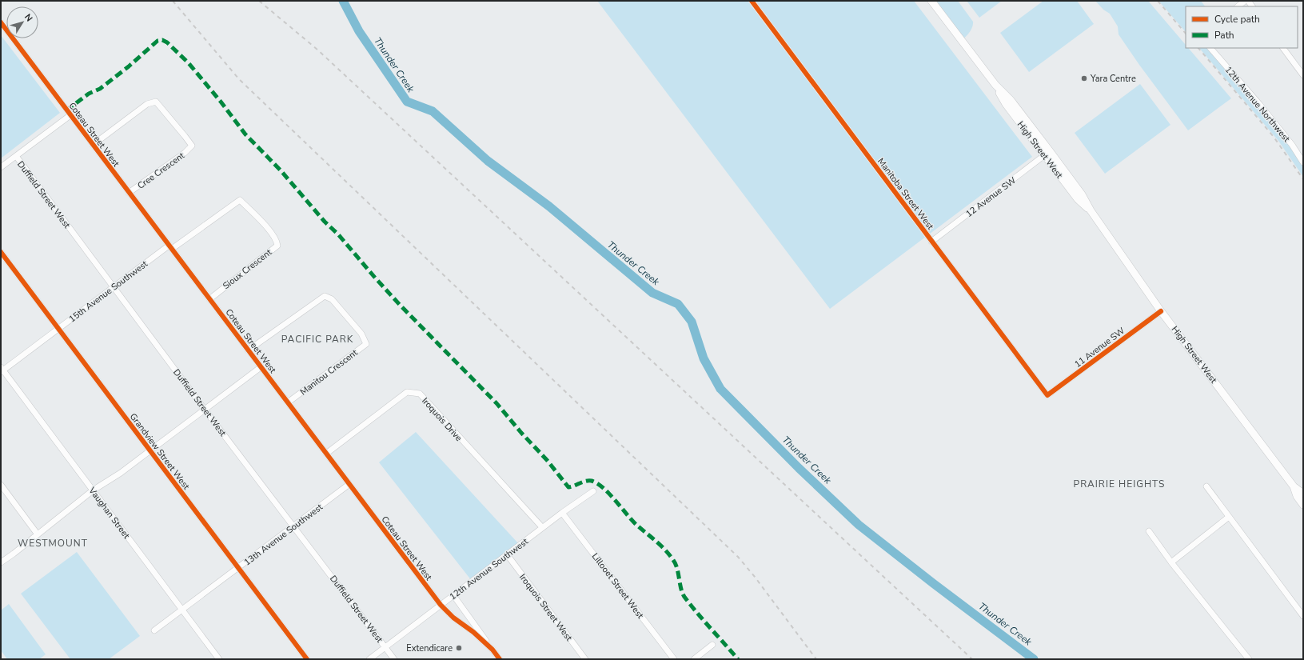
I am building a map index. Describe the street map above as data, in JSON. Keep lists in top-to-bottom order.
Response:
{
  "streets": {
    "main road": ["High Street West"],
    "street": [
      "12th Avenue Northwest",
      "Coteau Street West",
      "Cree Crescent",
      "Manitoba Street West",
      "Duffield Street West",
      "12 Avenue SW",
      "Sioux Crescent",
      "15th Avenue Southwest",
      "11 Avenue SW",
      "Manitou Crescent",
      "Iroquois Drive",
      "Grandview Street West",
      "Vaughan Street",
      "13th Avenue Southwest",
      "12th Avenue Southwest",
      "Lillooet Street West",
      "Iroquois Street West"
    ]
  },
  "crossings": [
    ["Coteau Street West", "Cree Crescent"],
    ["Coteau Street West", "Sioux Crescent"],
    ["Coteau Street West", "15th Avenue Southwest"],
    ["Coteau Street West", "Manitou Crescent"],
    ["Coteau Street West", "Iroquois Drive"],
    ["Coteau Street West", "13th Avenue Southwest"],
    ["Coteau Street West", "12th Avenue Southwest"],
    ["High Street West", "12 Avenue SW"],
    ["High Street West", "11 Avenue SW"],
    ["Manitoba Street West", "12 Avenue SW"],
    ["Manitoba Street West", "11 Avenue SW"],
    ["Duffield Street West", "15th Avenue Southwest"],
    ["Duffield Street West", "13th Avenue Southwest"],
    ["Duffield Street West", "12th Avenue Southwest"],
    ["Sioux Crescent", "15th Avenue Southwest"],
    ["15th Avenue Southwest", "Grandview Street West"],
    ["15th Avenue Southwest", "Vaughan Street"],
    ["Iroquois Drive", "12th Avenue Southwest"],
    ["Grandview Street West", "13th Avenue Southwest"],
    ["Vaughan Street", "13th Avenue Southwest"],
    ["12th Avenue Southwest", "Lillooet Street West"],
    ["12th Avenue Southwest", "Iroquois Street West"]
  ],
  "districts": ["PACIFIC PARK", "PRAIRIE HEIGHTS", "WESTMOUNT"],
  "water": ["Thunder Creek"],
  "places": ["Yara Centre", "Extendicare"],
  "legend": ["Cycle path", "Path"],
  "north": "top right"
}
